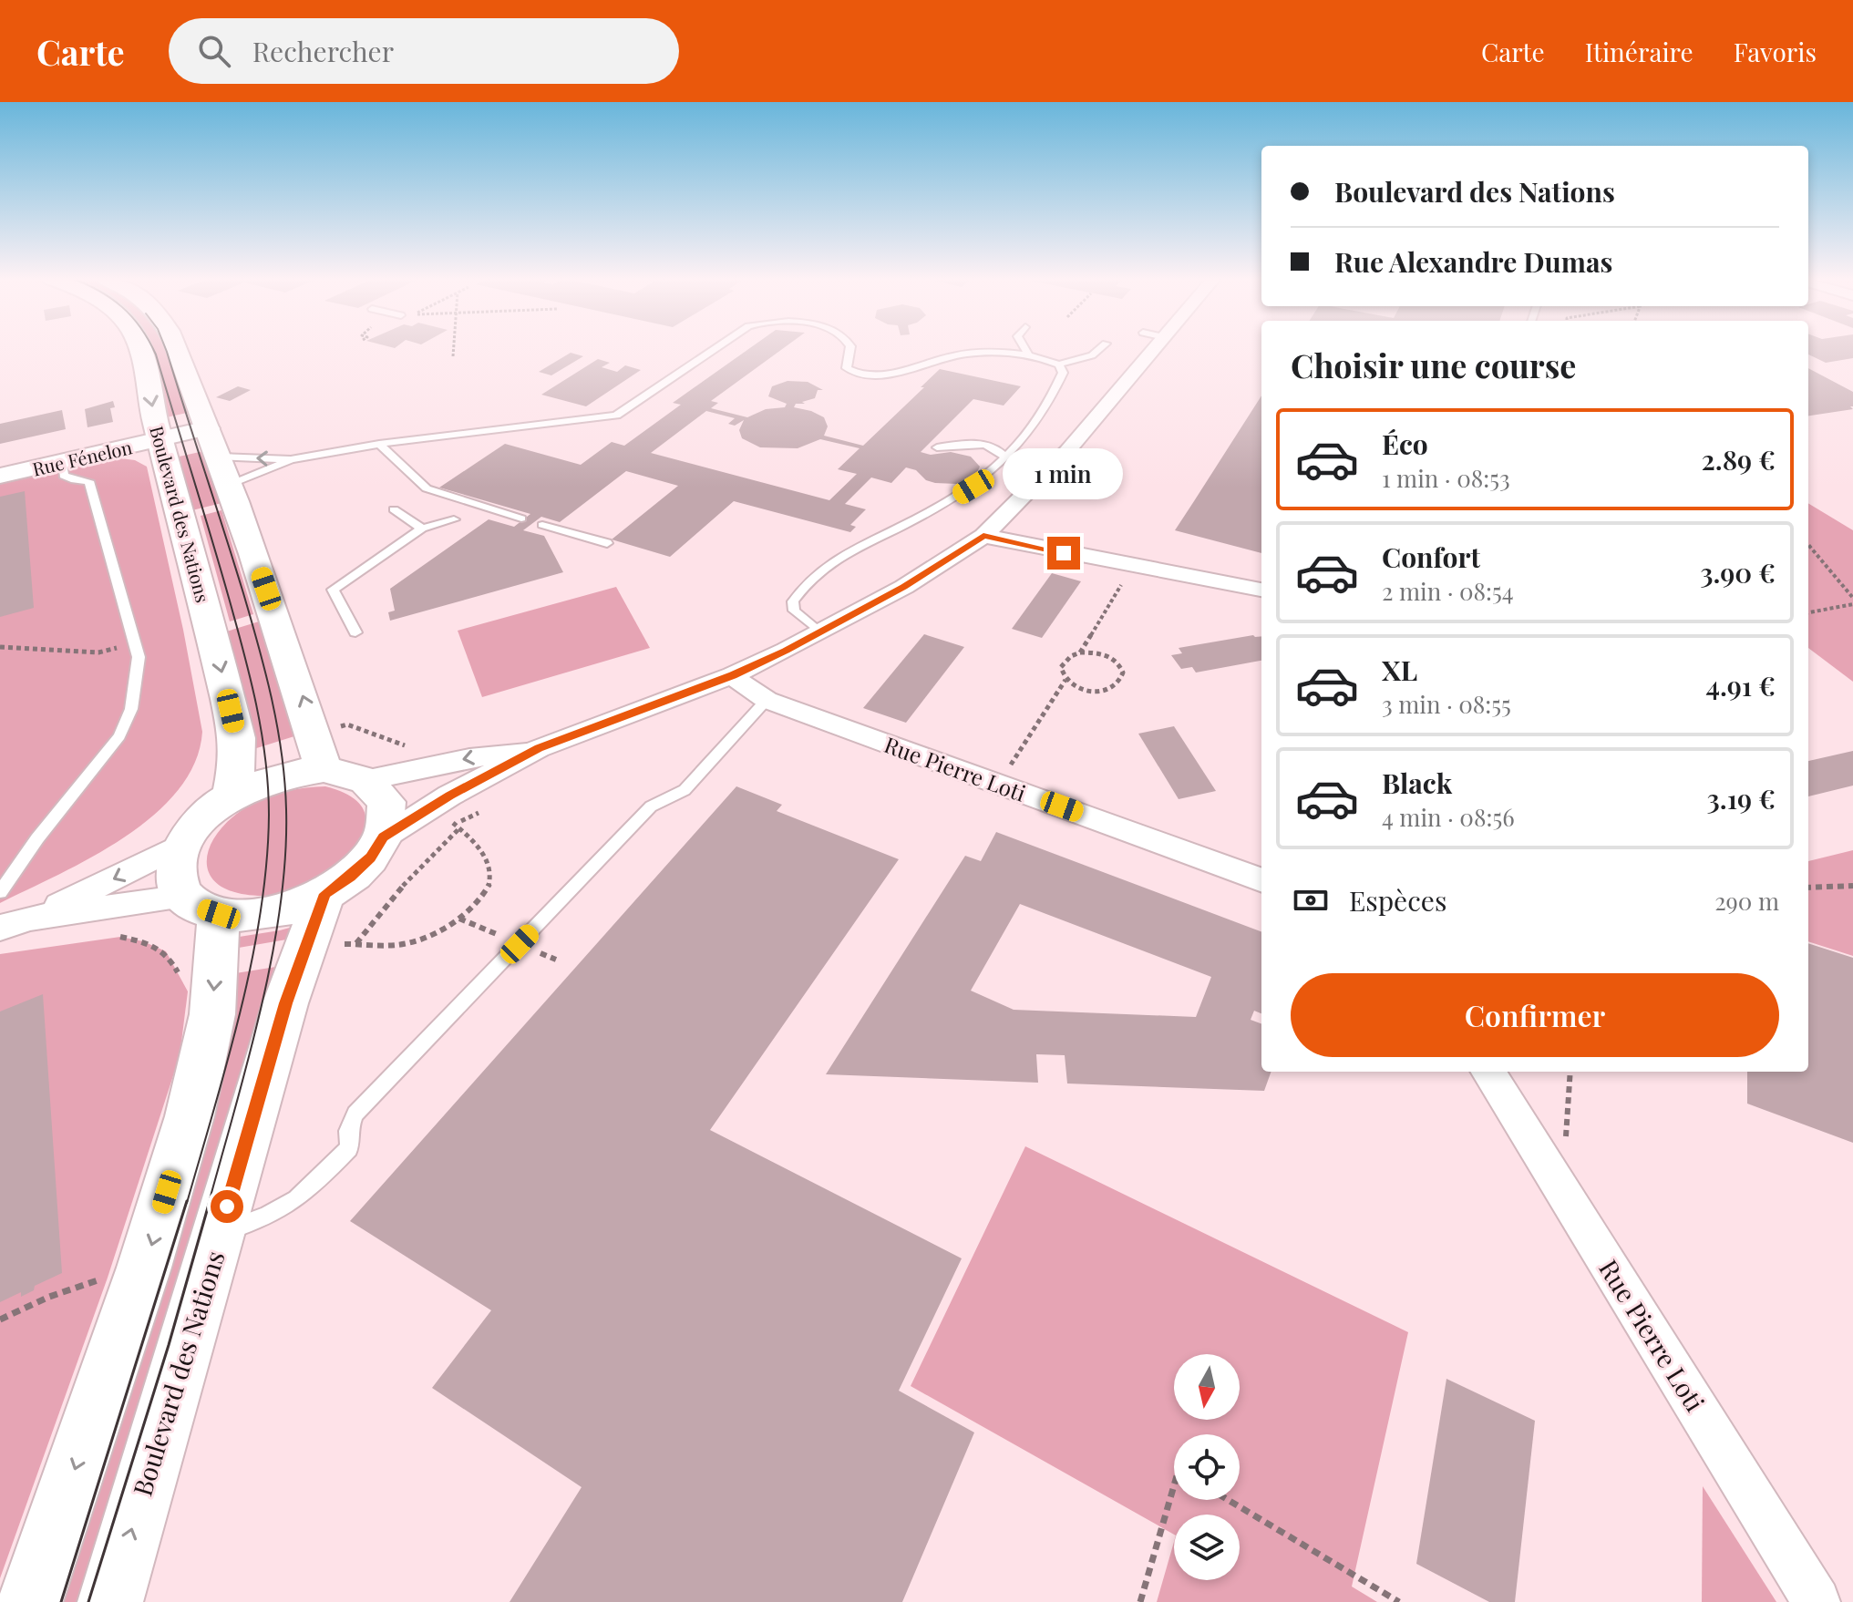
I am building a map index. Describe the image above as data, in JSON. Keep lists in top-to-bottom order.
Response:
{
  "streets": {
    "main road": ["Boulevard des Nations"],
    "street": ["Rue Fénelon", "Rue Pierre Loti"]
  },
  "crossings": [
    ["Rue Fénelon", "Boulevard des Nations"]
  ],
  "north": "bottom",
  "page": {
    "header": "Carte",
    "search": "Rechercher",
    "nav": ["Carte", "Itinéraire", "Favoris"],
    "banner": ["Boulevard des Nations", "Rue Alexandre Dumas"],
    "heading": "Choisir une course",
    "list": [
      {
        "name": "Éco",
        "note": "1 min · 08:53",
        "value": "2.89 €"
      },
      {
        "name": "Confort",
        "note": "2 min · 08:54",
        "value": "3.90 €"
      },
      {
        "name": "XL",
        "note": "3 min · 08:55",
        "value": "4.91 €"
      },
      {
        "name": "Black",
        "note": "4 min · 08:56",
        "value": "3.19 €"
      }
    ],
    "bubble": "1 min",
    "pay": ["Espèces", "290 m"],
    "buttons": "Confirmer"
  }
}
